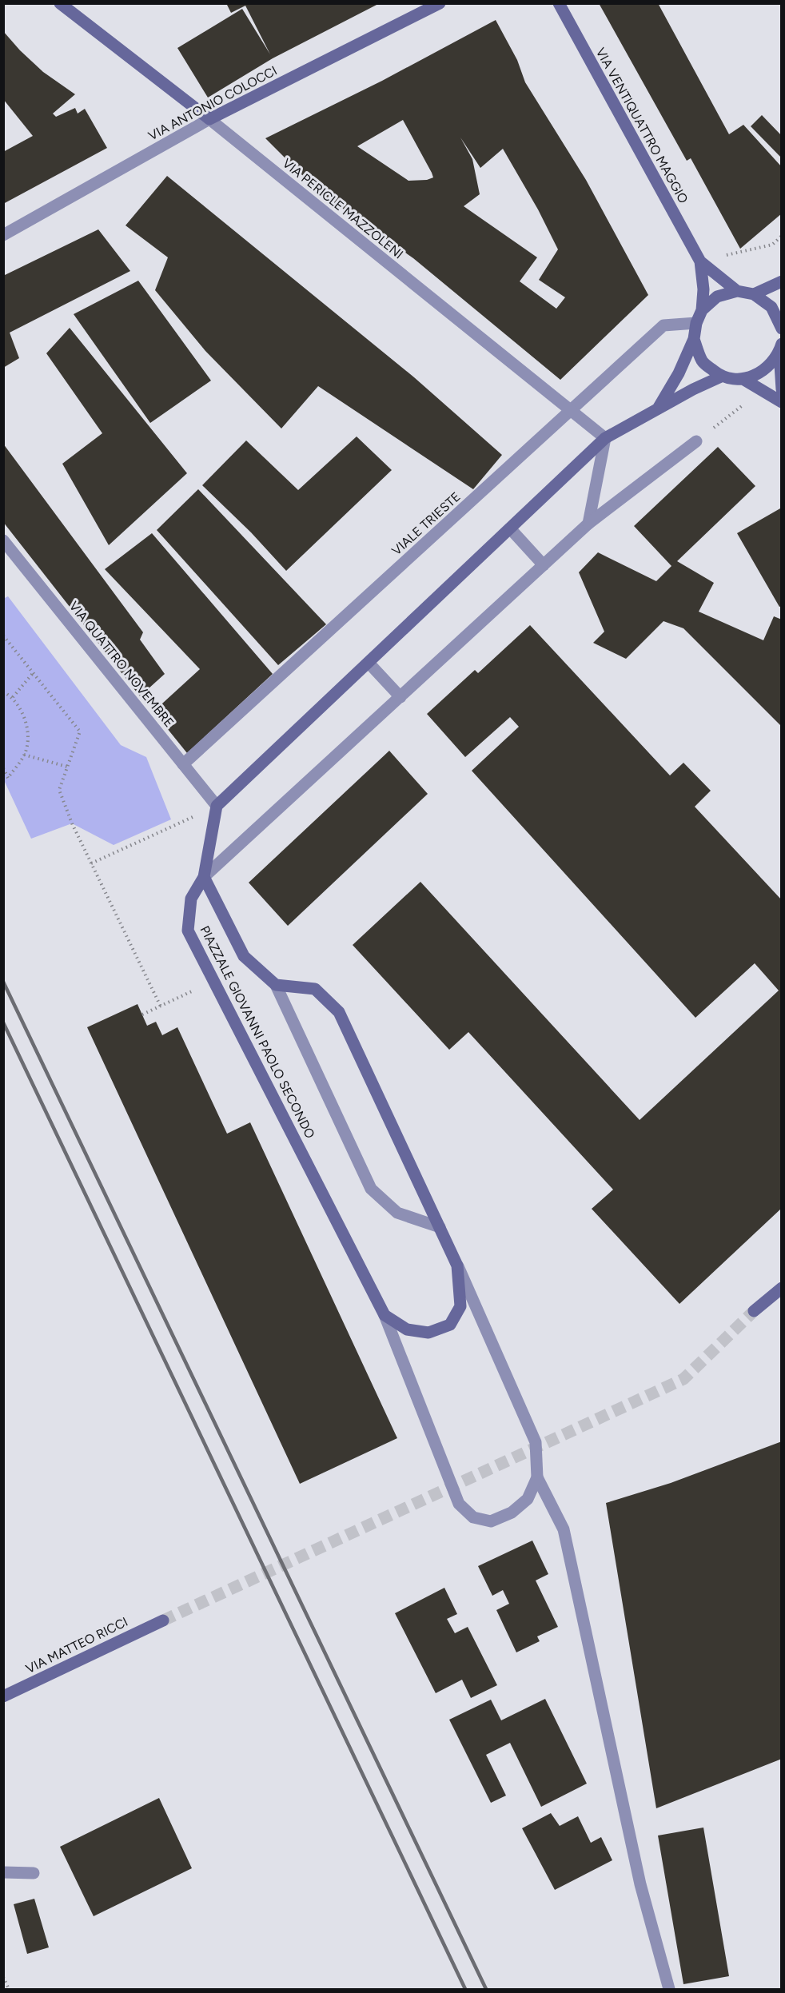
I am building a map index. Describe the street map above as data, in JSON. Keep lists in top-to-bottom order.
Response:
{
  "streets": {
    "street": [
      "VIA ANTONIO COLOCCI",
      "VIA VENTIQUATTRO MAGGIO",
      "VIA PERICLE MAZZOLENI",
      "VIALE TRIESTE",
      "VIA QUATTRO NOVEMBRE",
      "PIAZZALE GIOVANNI PAOLO SECONDO",
      "VIA MATTEO RICCI"
    ]
  },
  "crossings": [
    ["VIA ANTONIO COLOCCI", "VIA PERICLE MAZZOLENI"],
    ["VIA PERICLE MAZZOLENI", "VIALE TRIESTE"],
    ["VIALE TRIESTE", "VIA QUATTRO NOVEMBRE"]
  ]
}
